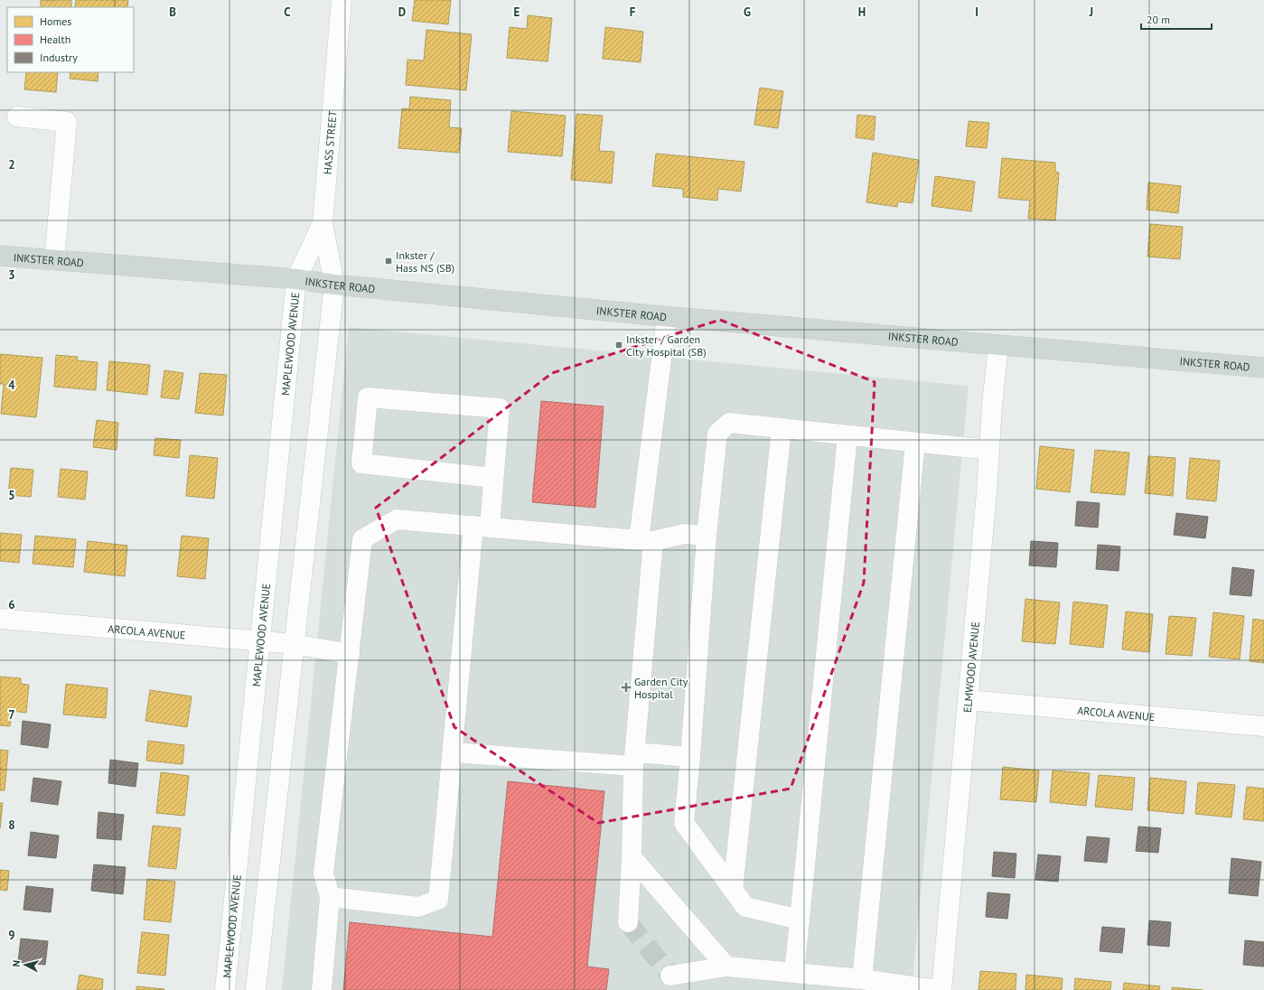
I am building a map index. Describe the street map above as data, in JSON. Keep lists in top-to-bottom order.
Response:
{
  "streets": {
    "main road": ["INKSTER ROAD"],
    "street": [
      "HASS STREET",
      "MAPLEWOOD AVENUE",
      "ARCOLA AVENUE",
      "ELMWOOD AVENUE"
    ]
  },
  "crossings": [
    ["HASS STREET", "INKSTER ROAD"],
    ["HASS STREET", "MAPLEWOOD AVENUE"],
    ["INKSTER ROAD", "MAPLEWOOD AVENUE"],
    ["INKSTER ROAD", "ELMWOOD AVENUE"],
    ["MAPLEWOOD AVENUE", "ARCOLA AVENUE"],
    ["ARCOLA AVENUE", "ELMWOOD AVENUE"]
  ],
  "places": {
    "transit": ["Inkster / Hass NS (SB)", "Inkster / Garden City Hospital (SB)"],
    "health": ["Garden City Hospital"]
  },
  "legend": ["Homes", "Health", "Industry"],
  "scale_bar": "20 m",
  "north": "left",
  "grid": {
    "columns": [
      "B",
      "C",
      "D",
      "E",
      "F",
      "G",
      "H",
      "I",
      "J"
    ],
    "rows": [
      "2",
      "3",
      "4",
      "5",
      "6",
      "7",
      "8",
      "9"
    ]
  }
}
